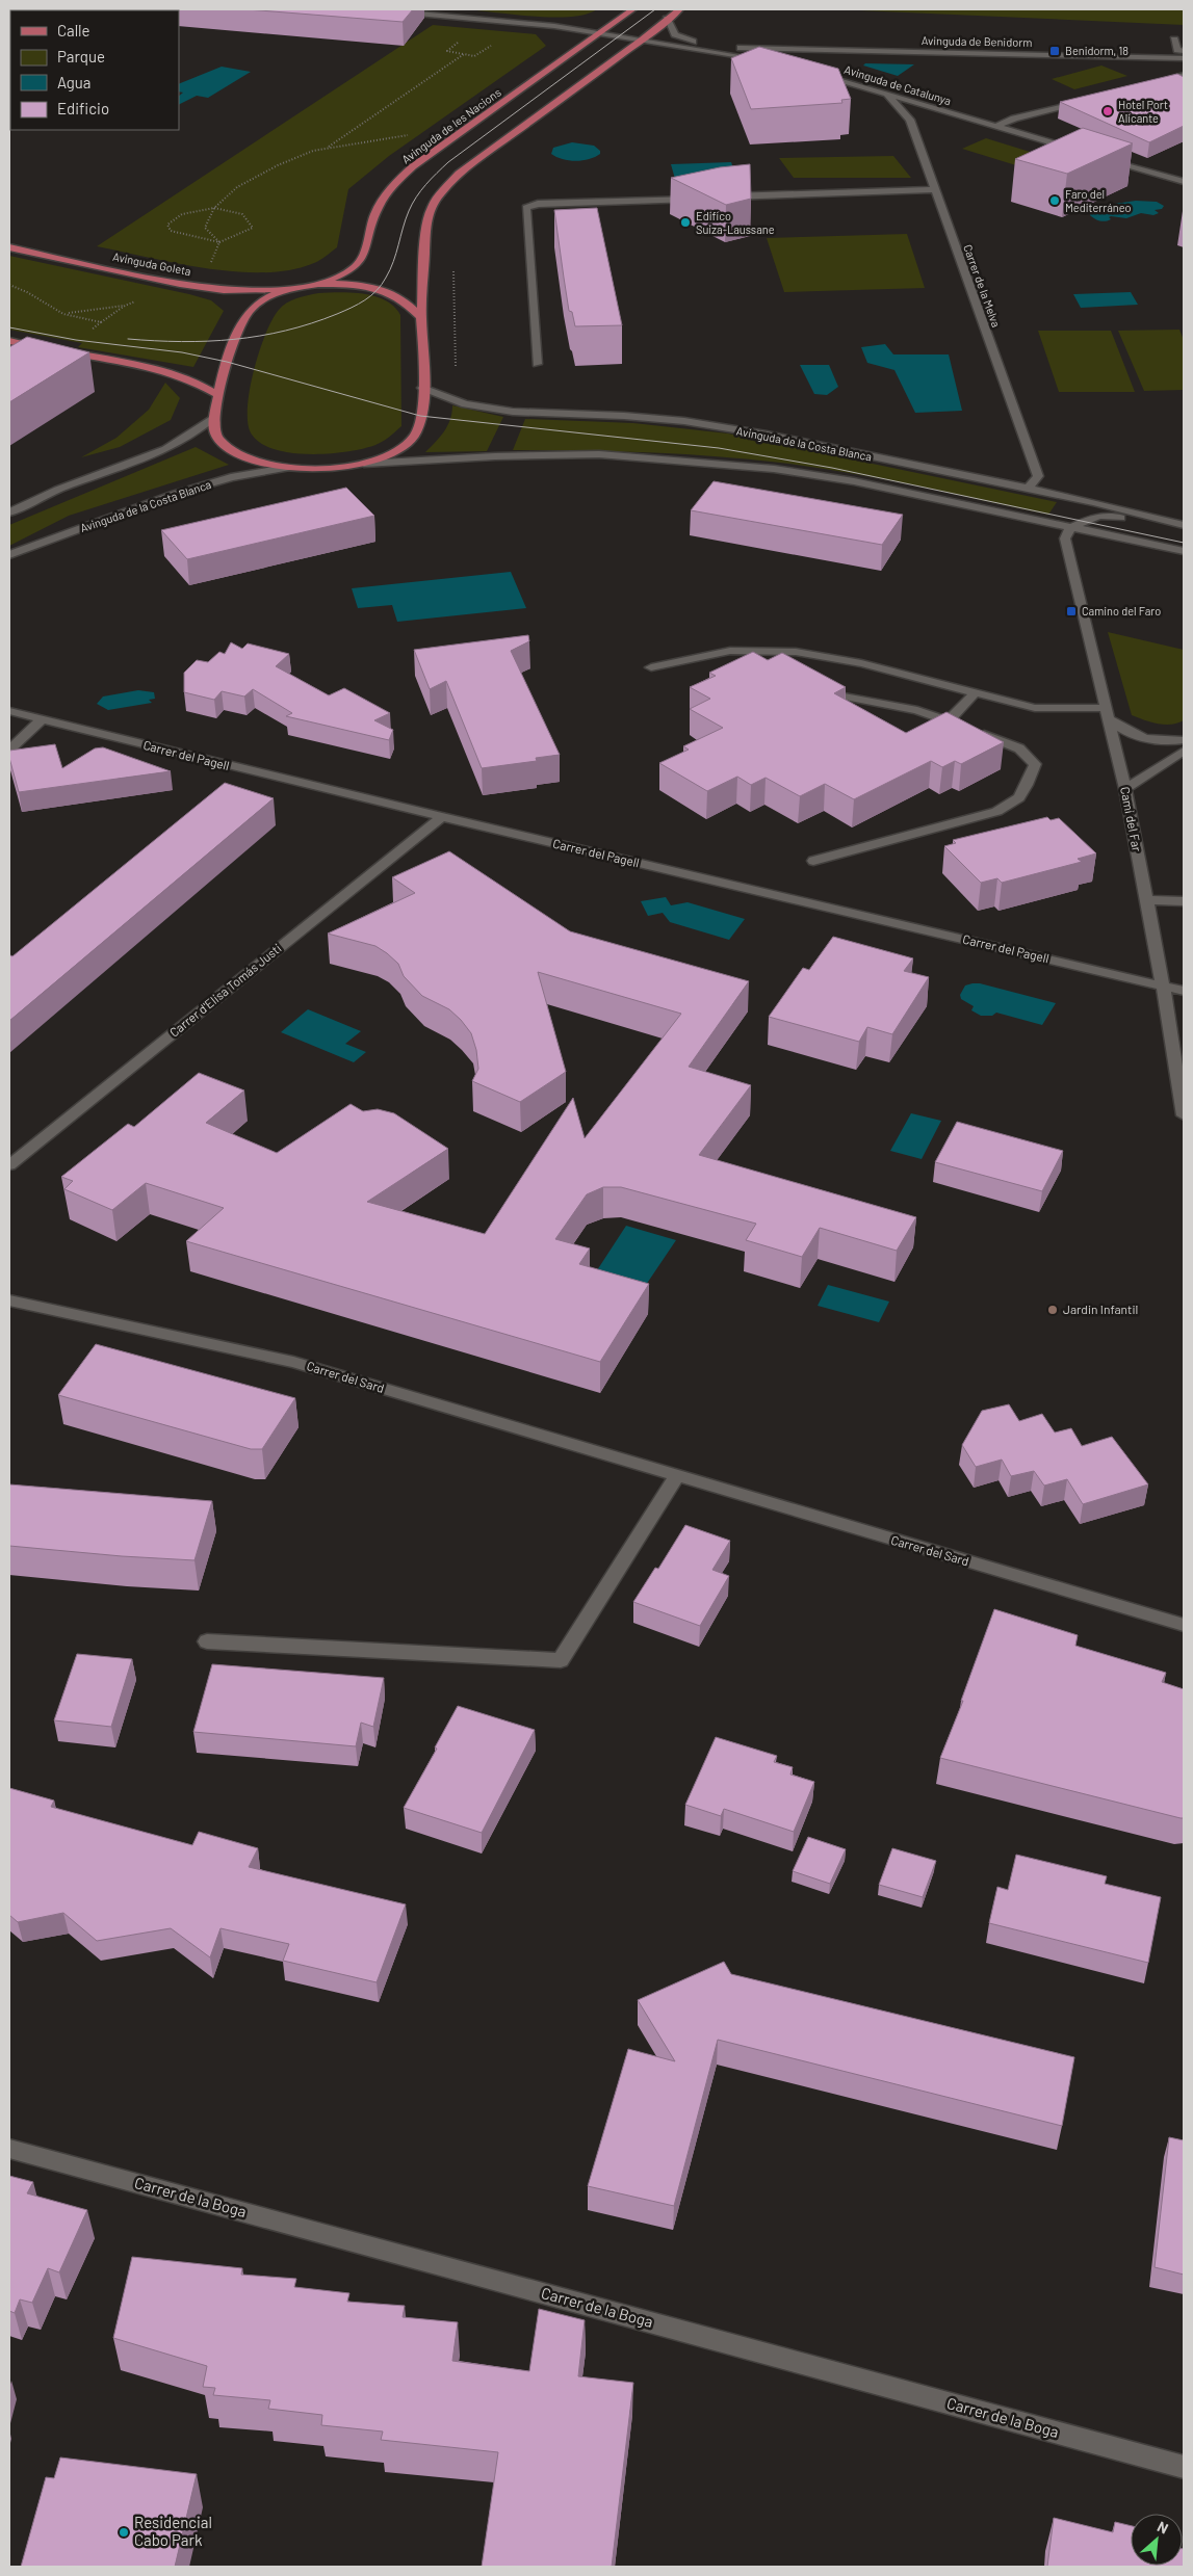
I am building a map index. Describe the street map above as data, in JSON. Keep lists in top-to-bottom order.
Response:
{
  "streets": {
    "main road": ["Avinguda de les Nacions", "Avinguda Goleta"],
    "street": [
      "Avinguda de Benidorm",
      "Avinguda de Catalunya",
      "Carrer de la Melva",
      "Avinguda de la Costa Blanca",
      "Carrer del Pagell",
      "Camí del Far",
      "Carrer d'Elisa Tomás Justi",
      "Carrer del Sard",
      "Carrer de la Boga"
    ]
  },
  "crossings": [
    ["Avinguda de Benidorm", "Avinguda de Catalunya"],
    ["Avinguda de Catalunya", "Carrer de la Melva"],
    ["Carrer de la Melva", "Avinguda de la Costa Blanca"],
    ["Avinguda de la Costa Blanca", "Camí del Far"],
    ["Carrer del Pagell", "Camí del Far"],
    ["Carrer del Pagell", "Carrer d'Elisa Tomás Justi"]
  ],
  "places": {
    "transit": ["Benidorm, 18", "Camino del Faro"],
    "other": [
      "Hotel Port Alicante",
      "Faro del Mediterráneo",
      "Edifico Suiza-Laussane",
      "Jardin Infantil",
      "Residencial Cabo Park"
    ]
  },
  "legend": [
    "Calle",
    "Parque",
    "Agua",
    "Edificio"
  ],
  "north": "top right"
}
